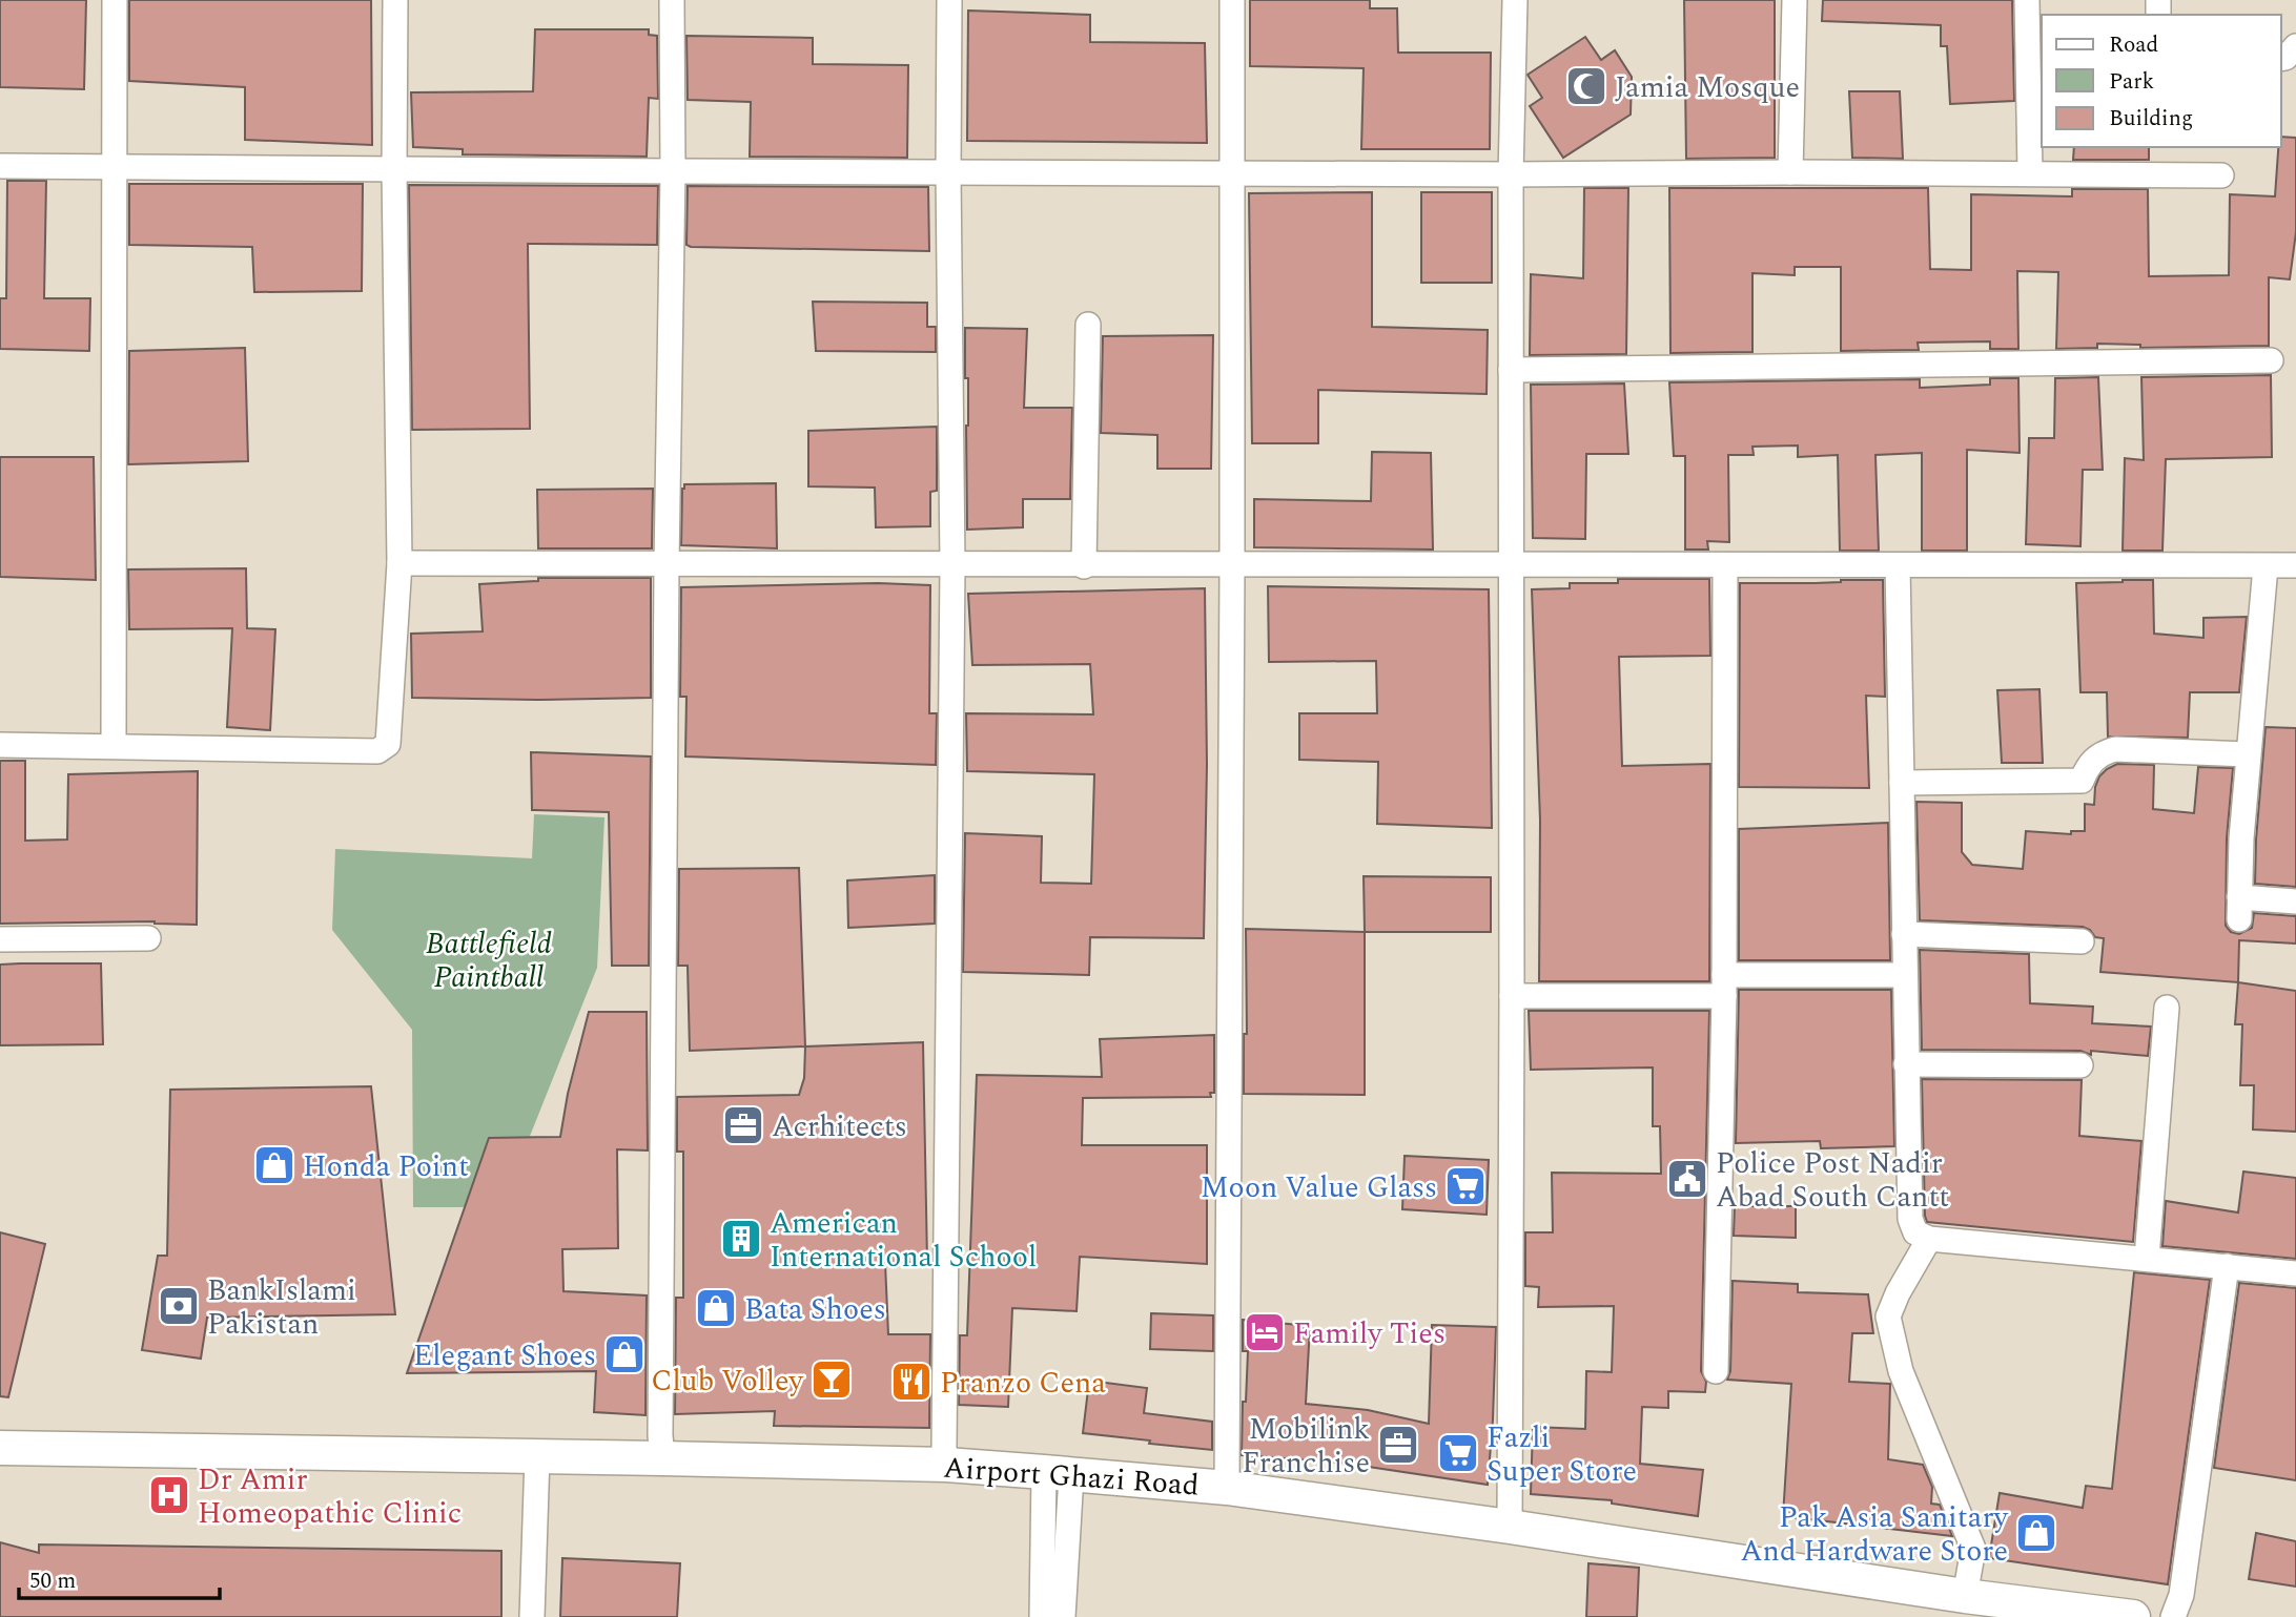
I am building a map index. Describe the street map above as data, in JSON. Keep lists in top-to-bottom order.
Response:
{
  "streets": {
    "main road": ["Airport Ghazi Road"]
  },
  "parks": ["Battlefield Paintball"],
  "places": {
    "mosque": ["Jamia Mosque"],
    "office": ["Acrhitects", "Mobilink Franchise"],
    "shop": [
      "Honda Point",
      "Bata Shoes",
      "Elegant Shoes",
      "Pak Asia Sanitary And Hardware Store"
    ],
    "public building": ["Police Post Nadir Abad South Cantt"],
    "supermarket": ["Moon Value Glass", "Fazli Super Store"],
    "building": ["American International School"],
    "bank": ["BankIslami Pakistan"],
    "hotel": ["Family Ties"],
    "bar": ["Club Volley"],
    "restaurant": ["Pranzo Cena"],
    "hospital": ["Dr Amir Homeopathic Clinic"]
  },
  "legend": ["Road", "Park", "Building"],
  "scale_bar": "50 m"
}
